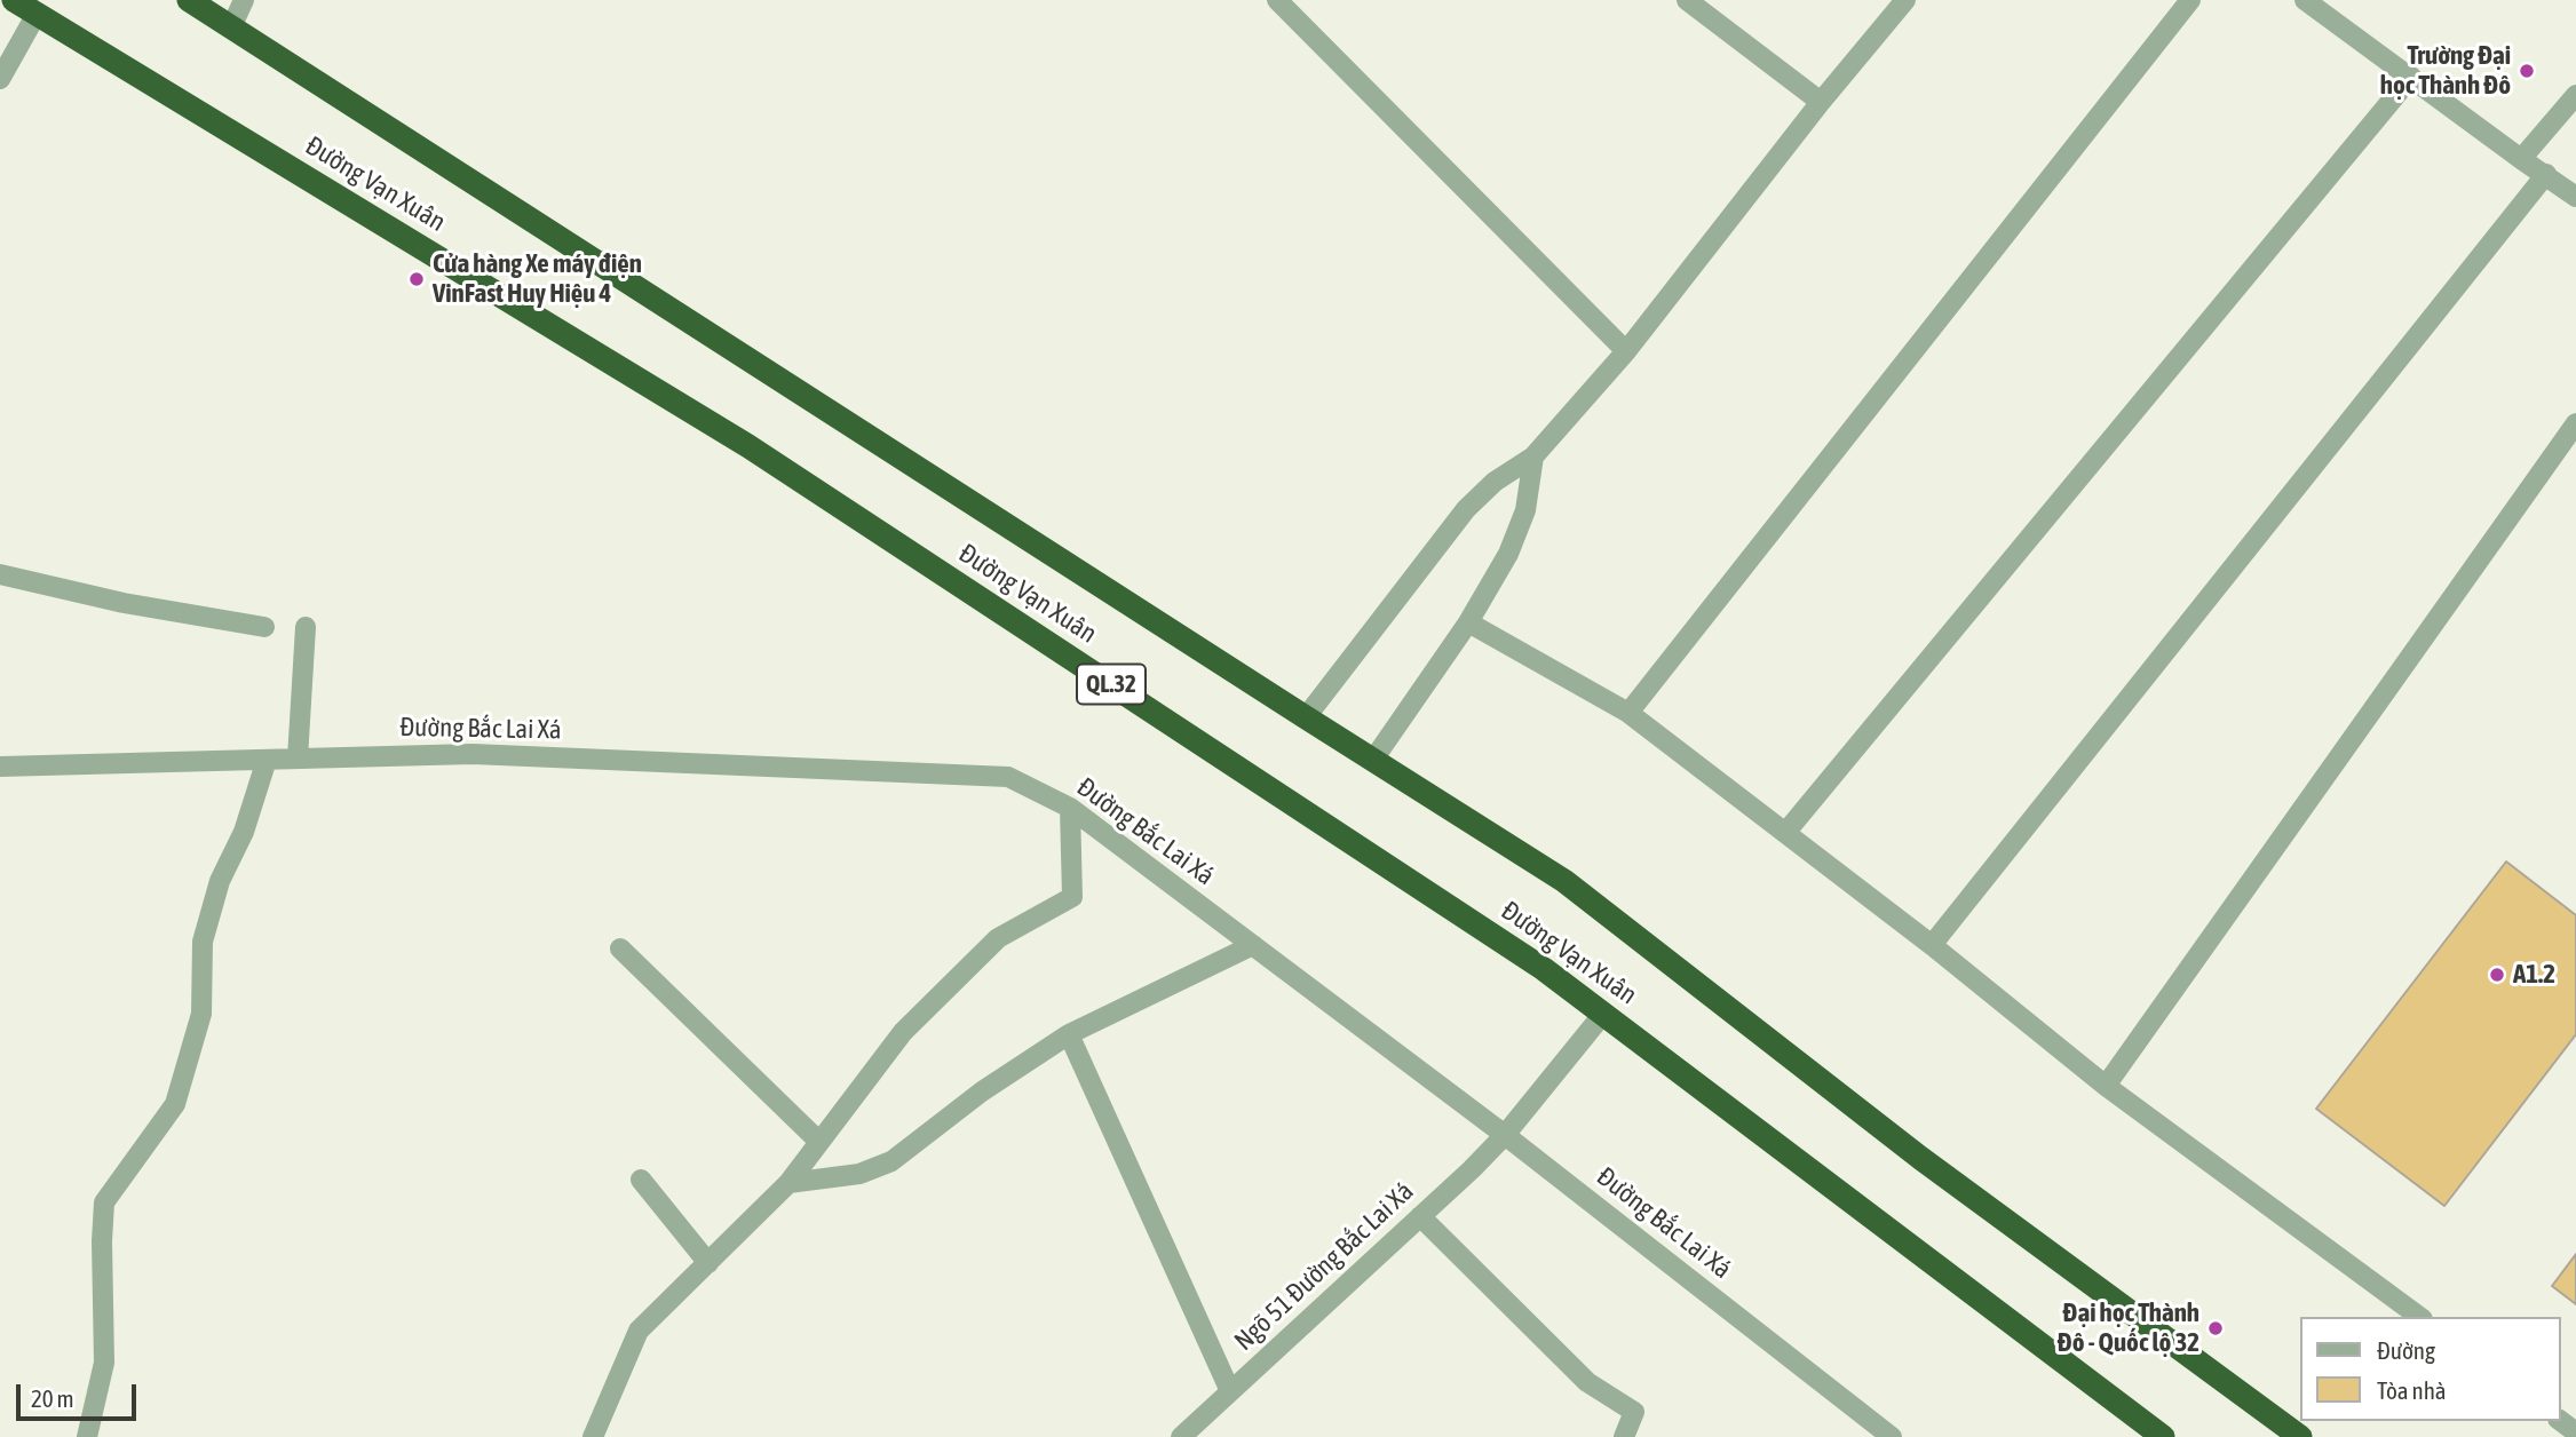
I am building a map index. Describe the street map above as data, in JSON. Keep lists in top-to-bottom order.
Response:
{
  "streets": {
    "highway": ["Đường Vạn Xuân", "QL.32"],
    "street": ["Đường Bắc Lai Xá", "Ngõ 51 Đường Bắc Lai Xá"]
  },
  "crossings": [
    ["Đường Vạn Xuân", "Ngõ 51 Đường Bắc Lai Xá"],
    ["Đường Bắc Lai Xá", "Ngõ 51 Đường Bắc Lai Xá"]
  ],
  "places": [
    "Trường Đại học Thành Đô",
    "Cửa hàng Xe máy điện VinFast Huy Hiệu 4",
    "A1.2",
    "Đại học Thành Đô - Quốc lộ 32"
  ],
  "legend": ["Đường", "Tòa nhà"],
  "scale_bar": "20 m"
}
